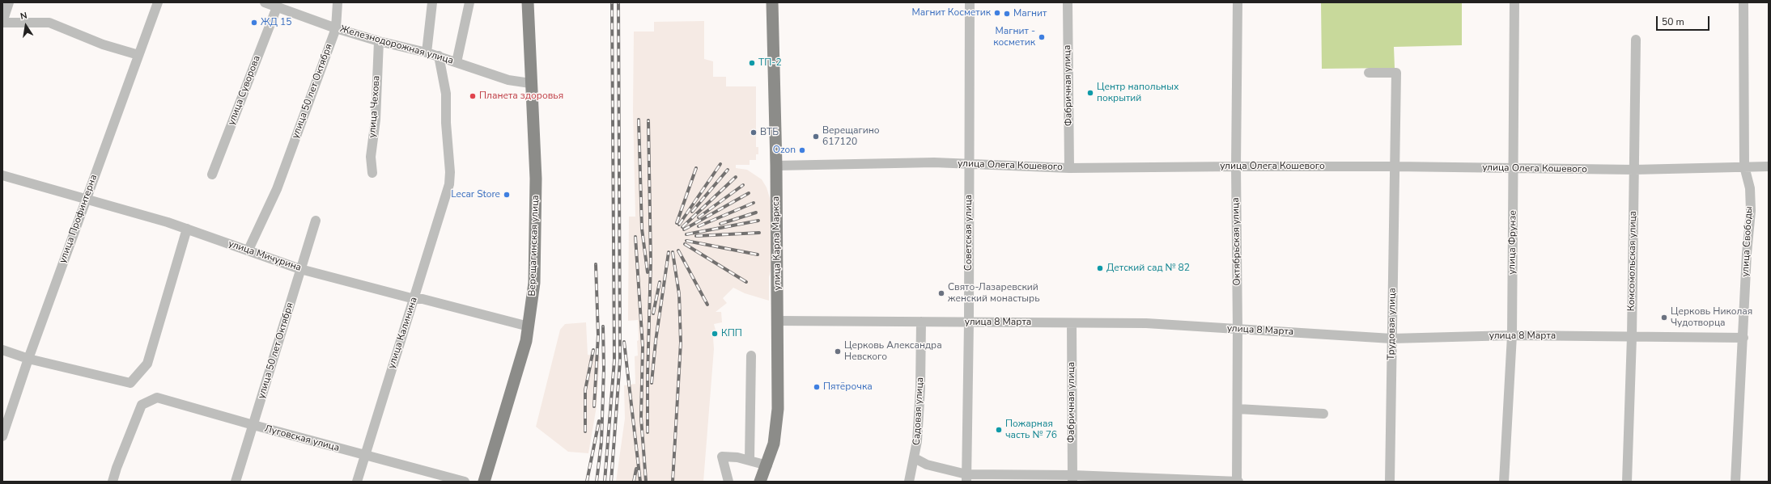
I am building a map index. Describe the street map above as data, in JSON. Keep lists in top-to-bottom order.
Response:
{
  "streets": {
    "main road": ["улица Карла Маркса", "Верещагинская улица"],
    "street": [
      "Железнодорожная улица",
      "Фабричная улица",
      "улица Суворова",
      "улица 50 лет Октября",
      "улица Чехова",
      "улица Олега Кошевого",
      "улица Профинтерна",
      "Советская улица",
      "Октябрьская улица",
      "улица Свободы",
      "улица Фрунзе",
      "улица Мичурина",
      "Комсомольская улица",
      "улица 8 Марта",
      "Трудовая улица",
      "улица Калинина",
      "Садовая улица",
      "Луговская улица"
    ]
  },
  "crossings": [
    ["Железнодорожная улица", "улица Суворова"],
    ["Железнодорожная улица", "улица 50 лет Октября"],
    ["Железнодорожная улица", "улица Чехова"],
    ["Железнодорожная улица", "Верещагинская улица"],
    ["Железнодорожная улица", "улица Калинина"],
    ["Фабричная улица", "улица Олега Кошевого"],
    ["Фабричная улица", "улица 8 Марта"],
    ["улица 50 лет Октября", "улица Мичурина"],
    ["улица 50 лет Октября", "Луговская улица"],
    ["улица Олега Кошевого", "Советская улица"],
    ["улица Олега Кошевого", "Октябрьская улица"],
    ["улица Олега Кошевого", "улица Свободы"],
    ["улица Олега Кошевого", "улица Фрунзе"],
    ["улица Олега Кошевого", "улица Карла Маркса"],
    ["улица Олега Кошевого", "Комсомольская улица"],
    ["улица Олега Кошевого", "Трудовая улица"],
    ["улица Профинтерна", "улица Мичурина"],
    ["Советская улица", "улица 8 Марта"],
    ["Октябрьская улица", "улица 8 Марта"],
    ["улица Свободы", "улица 8 Марта"],
    ["улица Фрунзе", "улица 8 Марта"],
    ["улица Карла Маркса", "улица 8 Марта"],
    ["Верещагинская улица", "улица Мичурина"],
    ["улица Мичурина", "улица Калинина"],
    ["Комсомольская улица", "улица 8 Марта"],
    ["улица 8 Марта", "Трудовая улица"],
    ["улица 8 Марта", "Садовая улица"],
    ["улица Калинина", "Луговская улица"]
  ],
  "places": [
    "Магнит Косметик",
    "Магнит",
    "ЖД 15",
    "Магнит - косметик",
    "ТП-2",
    "Центр напольных покрытий",
    "Планета здоровья",
    "ВТБ",
    "Верещагино 617120",
    "Ozon",
    "Lecar Store",
    "Детский сад № 82",
    "Свято-Лазаревский женский монастырь",
    "Церковь Николая Чудотворца",
    "КПП",
    "Церковь Александра Невского",
    "Пятёрочка",
    "Пожарная часть № 76"
  ],
  "scale_bar": "50 m",
  "north": "top"
}
